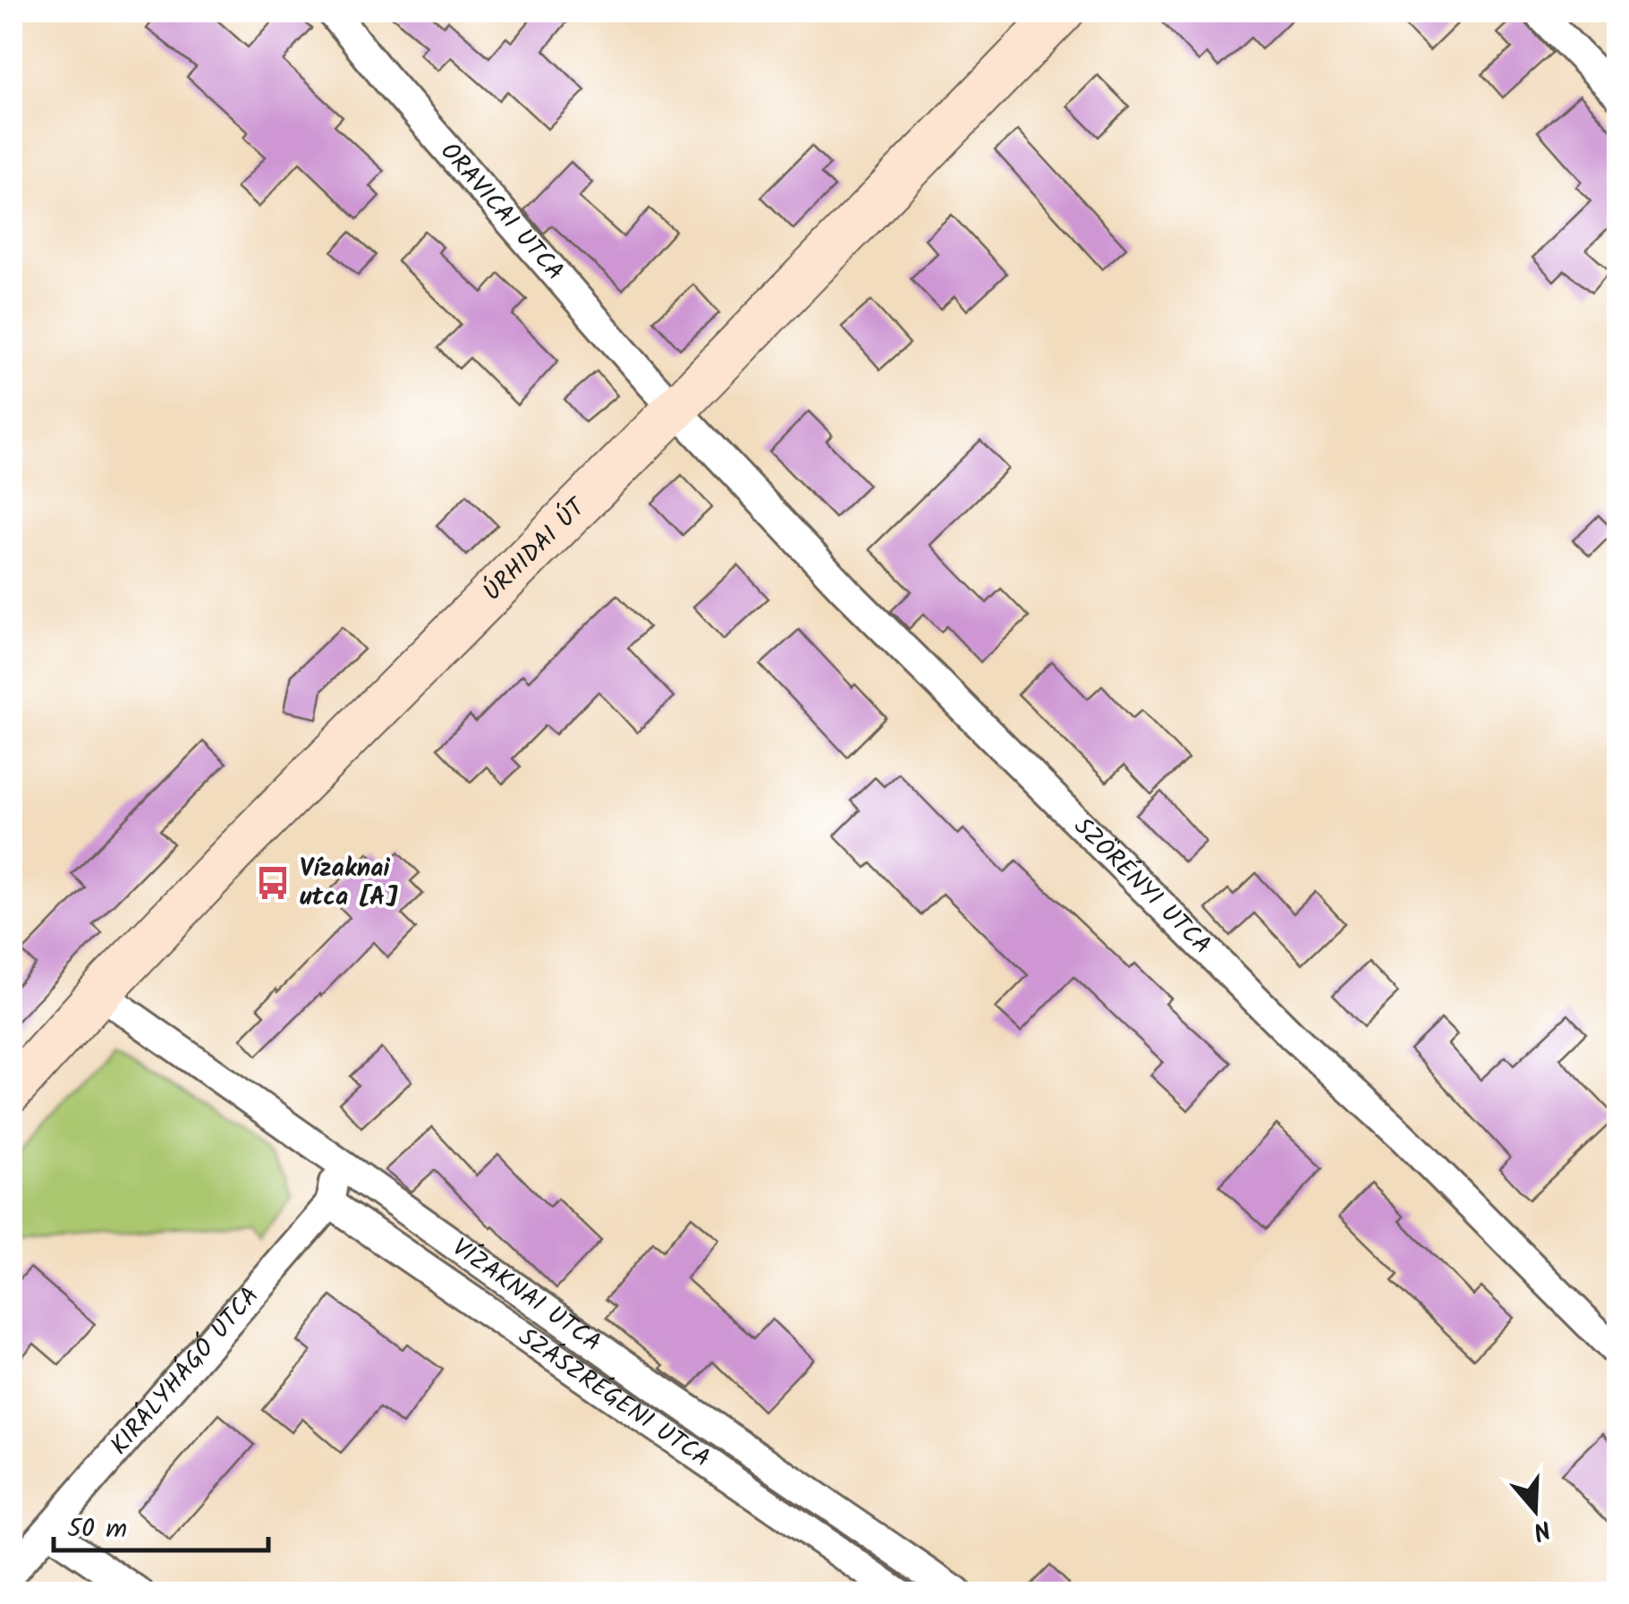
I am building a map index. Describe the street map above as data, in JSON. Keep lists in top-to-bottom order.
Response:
{
  "streets": {
    "main road": ["ÚRHIDAI ÚT"],
    "street": [
      "ORAVICAI UTCA",
      "SZÖRÉNYI UTCA",
      "VÍZAKNAI UTCA",
      "KIRÁLYHÁGÓ UTCA",
      "SZÁSZRÉGENI UTCA"
    ]
  },
  "crossings": [
    ["ORAVICAI UTCA", "ÚRHIDAI ÚT"],
    ["ORAVICAI UTCA", "SZÖRÉNYI UTCA"],
    ["ÚRHIDAI ÚT", "SZÖRÉNYI UTCA"],
    ["ÚRHIDAI ÚT", "VÍZAKNAI UTCA"],
    ["KIRÁLYHÁGÓ UTCA", "SZÁSZRÉGENI UTCA"]
  ],
  "places": {
    "bus stop": ["Vízaknai utca [A]"]
  },
  "scale_bar": "50 m",
  "north": "bottom"
}
